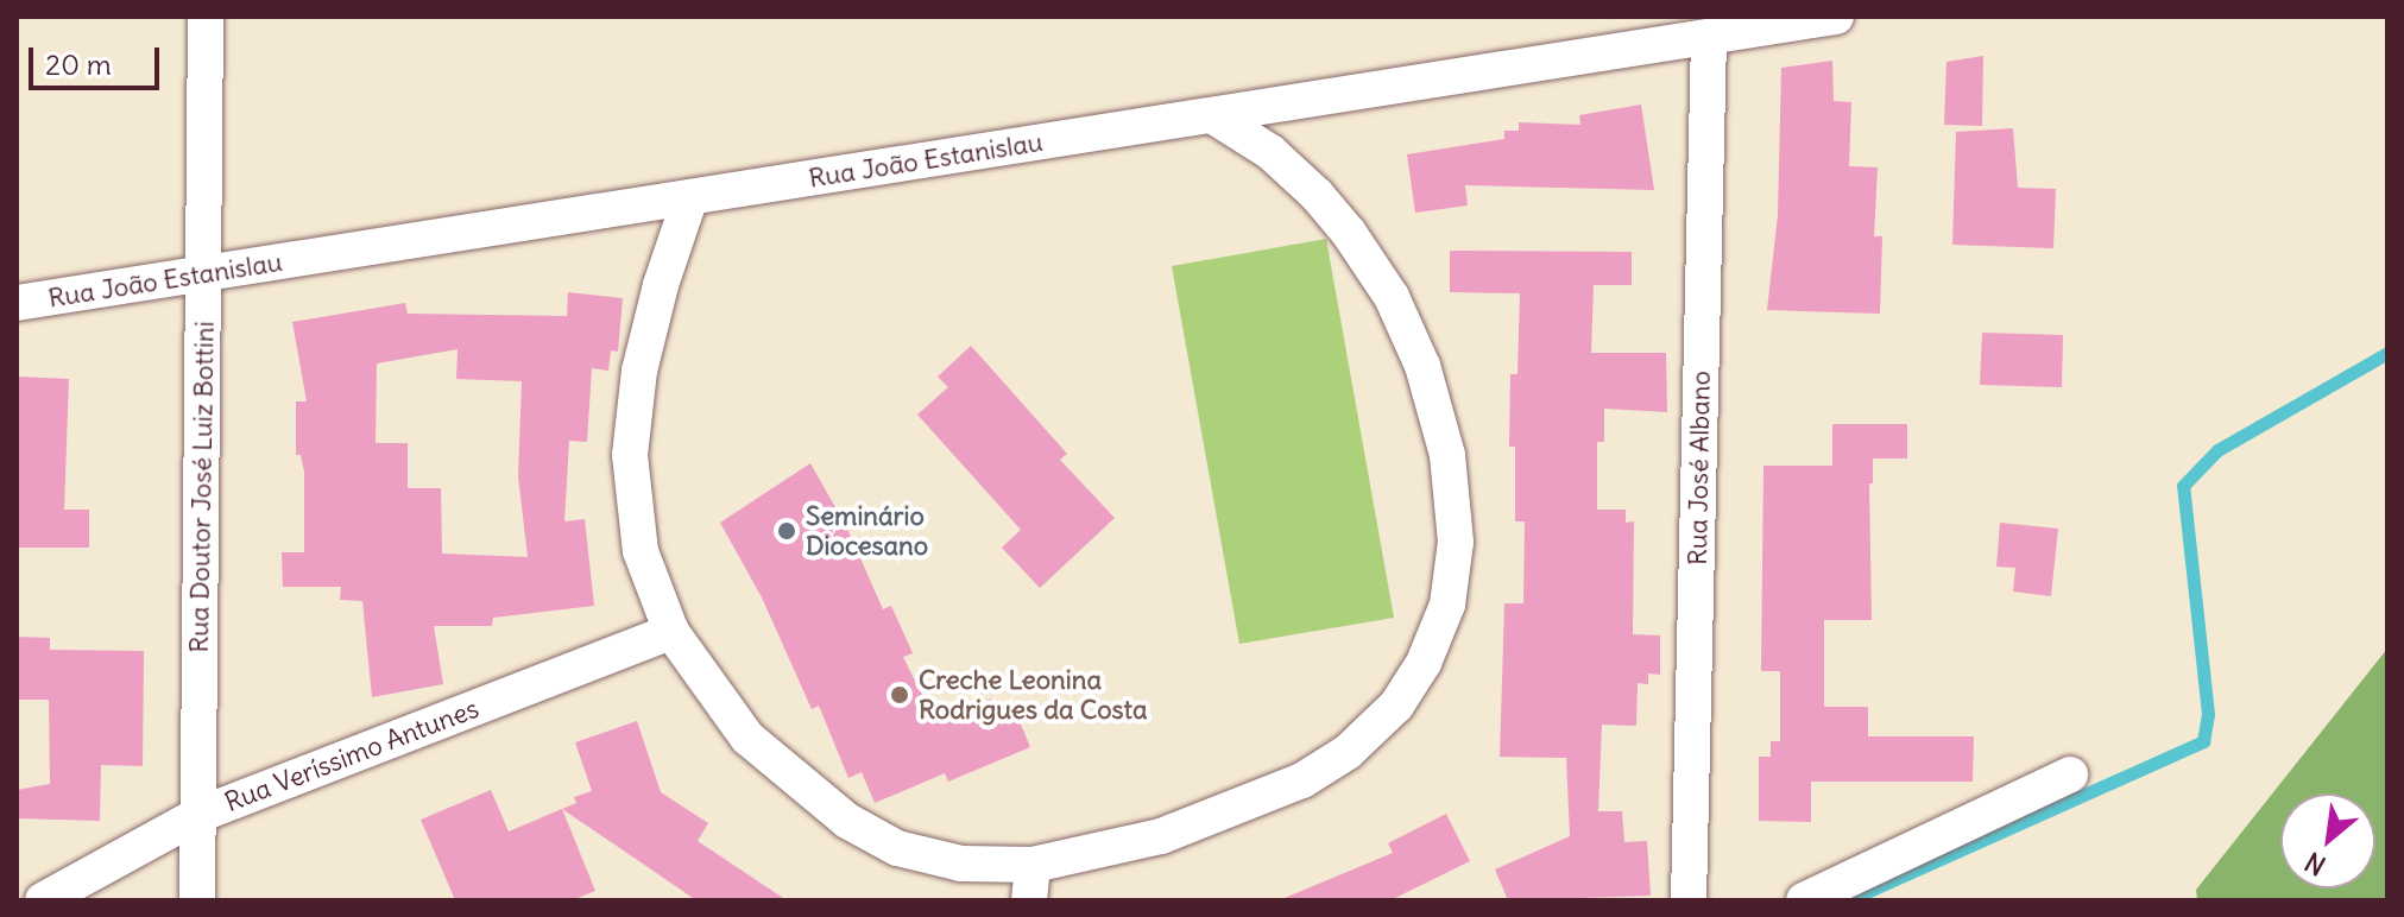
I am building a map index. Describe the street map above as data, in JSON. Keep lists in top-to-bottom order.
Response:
{
  "streets": {
    "street": [
      "Rua João Estanislau",
      "Rua José Albano",
      "Rua Doutor José Luiz Bottini",
      "Rua Veríssimo Antunes"
    ]
  },
  "crossings": [
    ["Rua João Estanislau", "Rua José Albano"],
    ["Rua João Estanislau", "Rua Doutor José Luiz Bottini"],
    ["Rua Doutor José Luiz Bottini", "Rua Veríssimo Antunes"]
  ],
  "places": ["Seminário Diocesano", "Creche Leonina Rodrigues da Costa"],
  "scale_bar": "20 m",
  "north": "bottom left"
}
